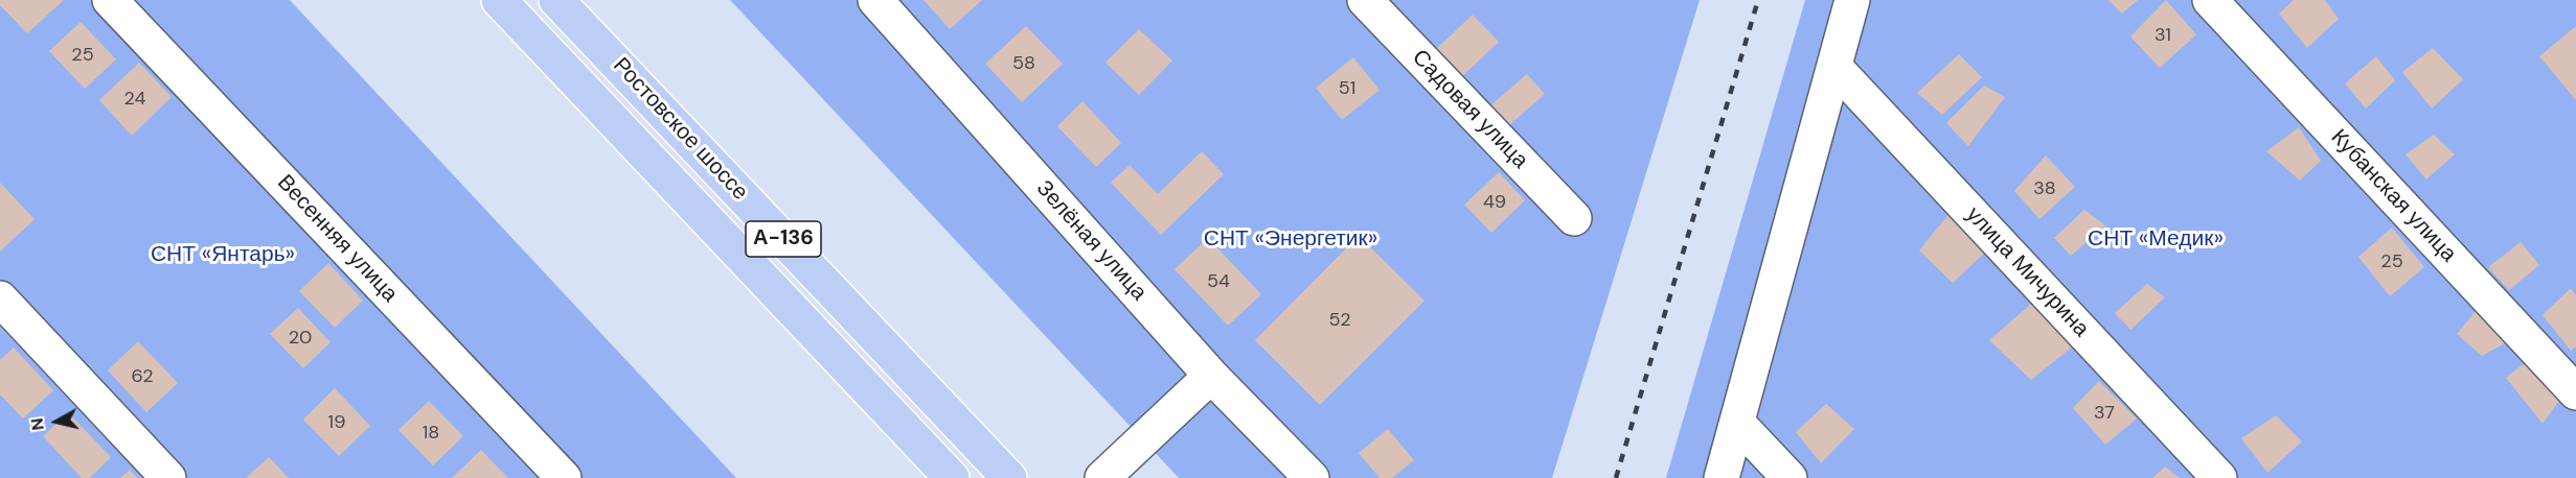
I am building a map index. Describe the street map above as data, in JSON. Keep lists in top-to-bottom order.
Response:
{
  "streets": {
    "highway": ["Ростовское шоссе", "А-136"],
    "street": [
      "Садовая улица",
      "Кубанская улица",
      "Весенняя улица",
      "Зелёная улица",
      "улица Мичурина"
    ]
  },
  "parks": ["СНТ «Энергетик»", "СНТ «Медик»", "СНТ «Янтарь»"],
  "house_numbers": [
    "31",
    "25",
    "58",
    "51",
    "24",
    "38",
    "49",
    "25",
    "54",
    "52",
    "20",
    "62",
    "37",
    "19",
    "18"
  ],
  "north": "left"
}
